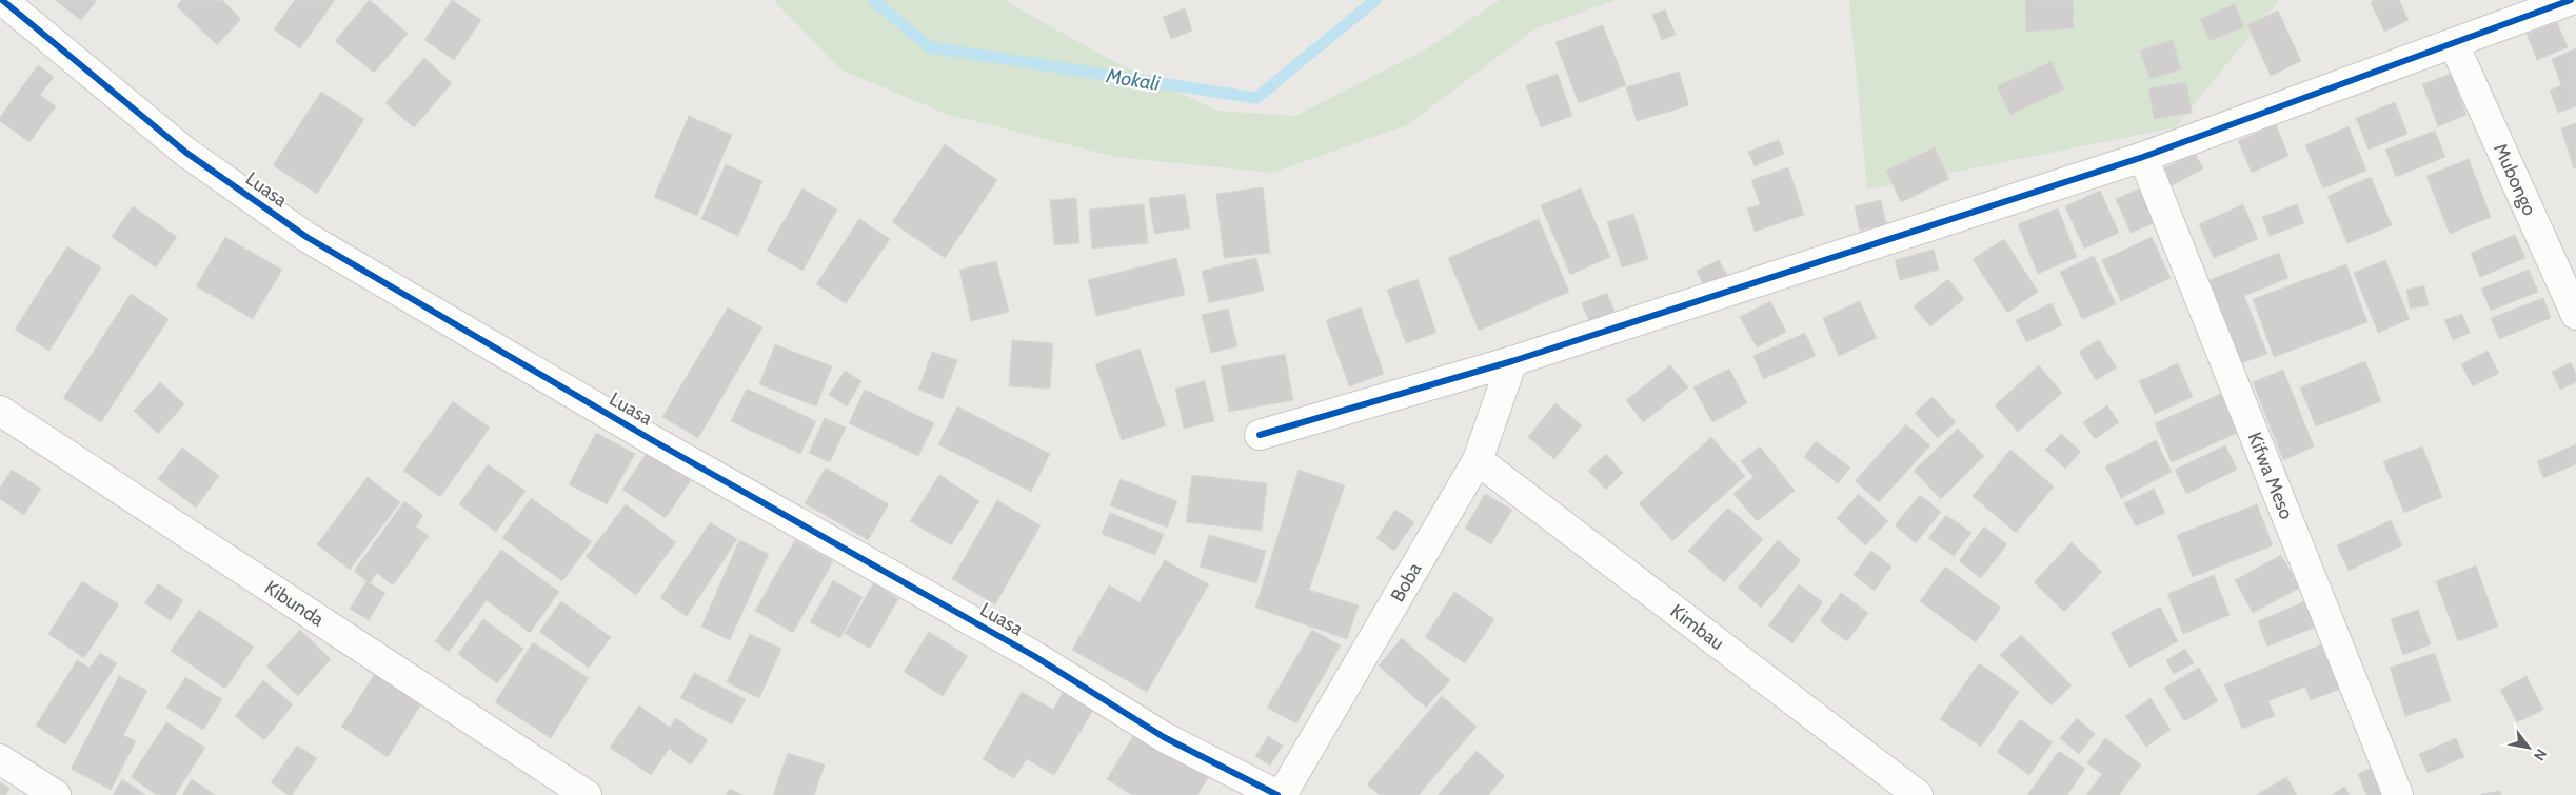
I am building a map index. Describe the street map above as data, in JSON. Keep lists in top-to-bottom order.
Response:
{
  "streets": {
    "street": [
      "Mubongo",
      "Luasa",
      "Kifwa Meso",
      "Boba",
      "Kibunda",
      "Kimbau"
    ]
  },
  "crossings": [
    ["Luasa", "Boba"],
    ["Boba", "Kimbau"]
  ],
  "water": ["Mokali"],
  "north": "bottom right"
}
